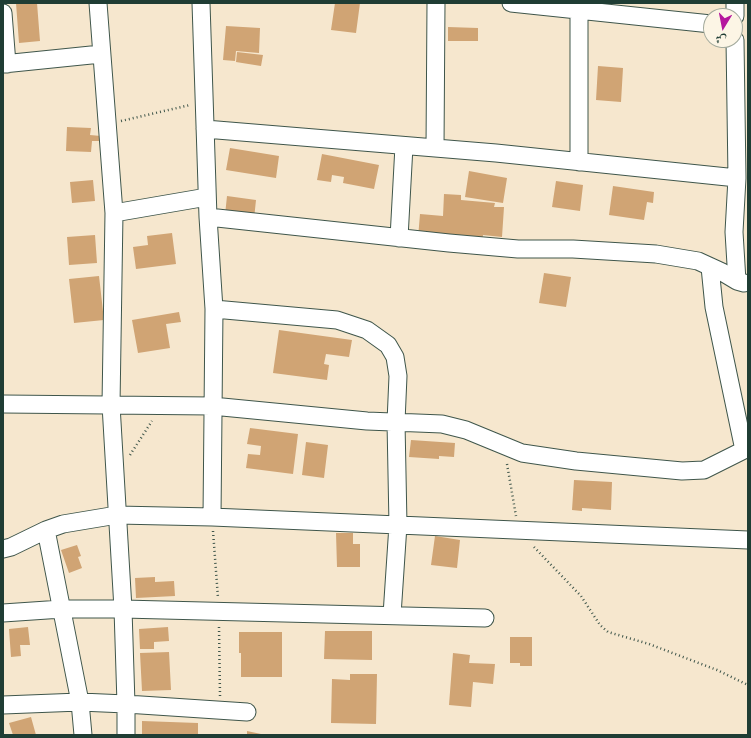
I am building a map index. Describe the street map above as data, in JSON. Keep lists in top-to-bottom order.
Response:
{
  "north": "bottom"
}
